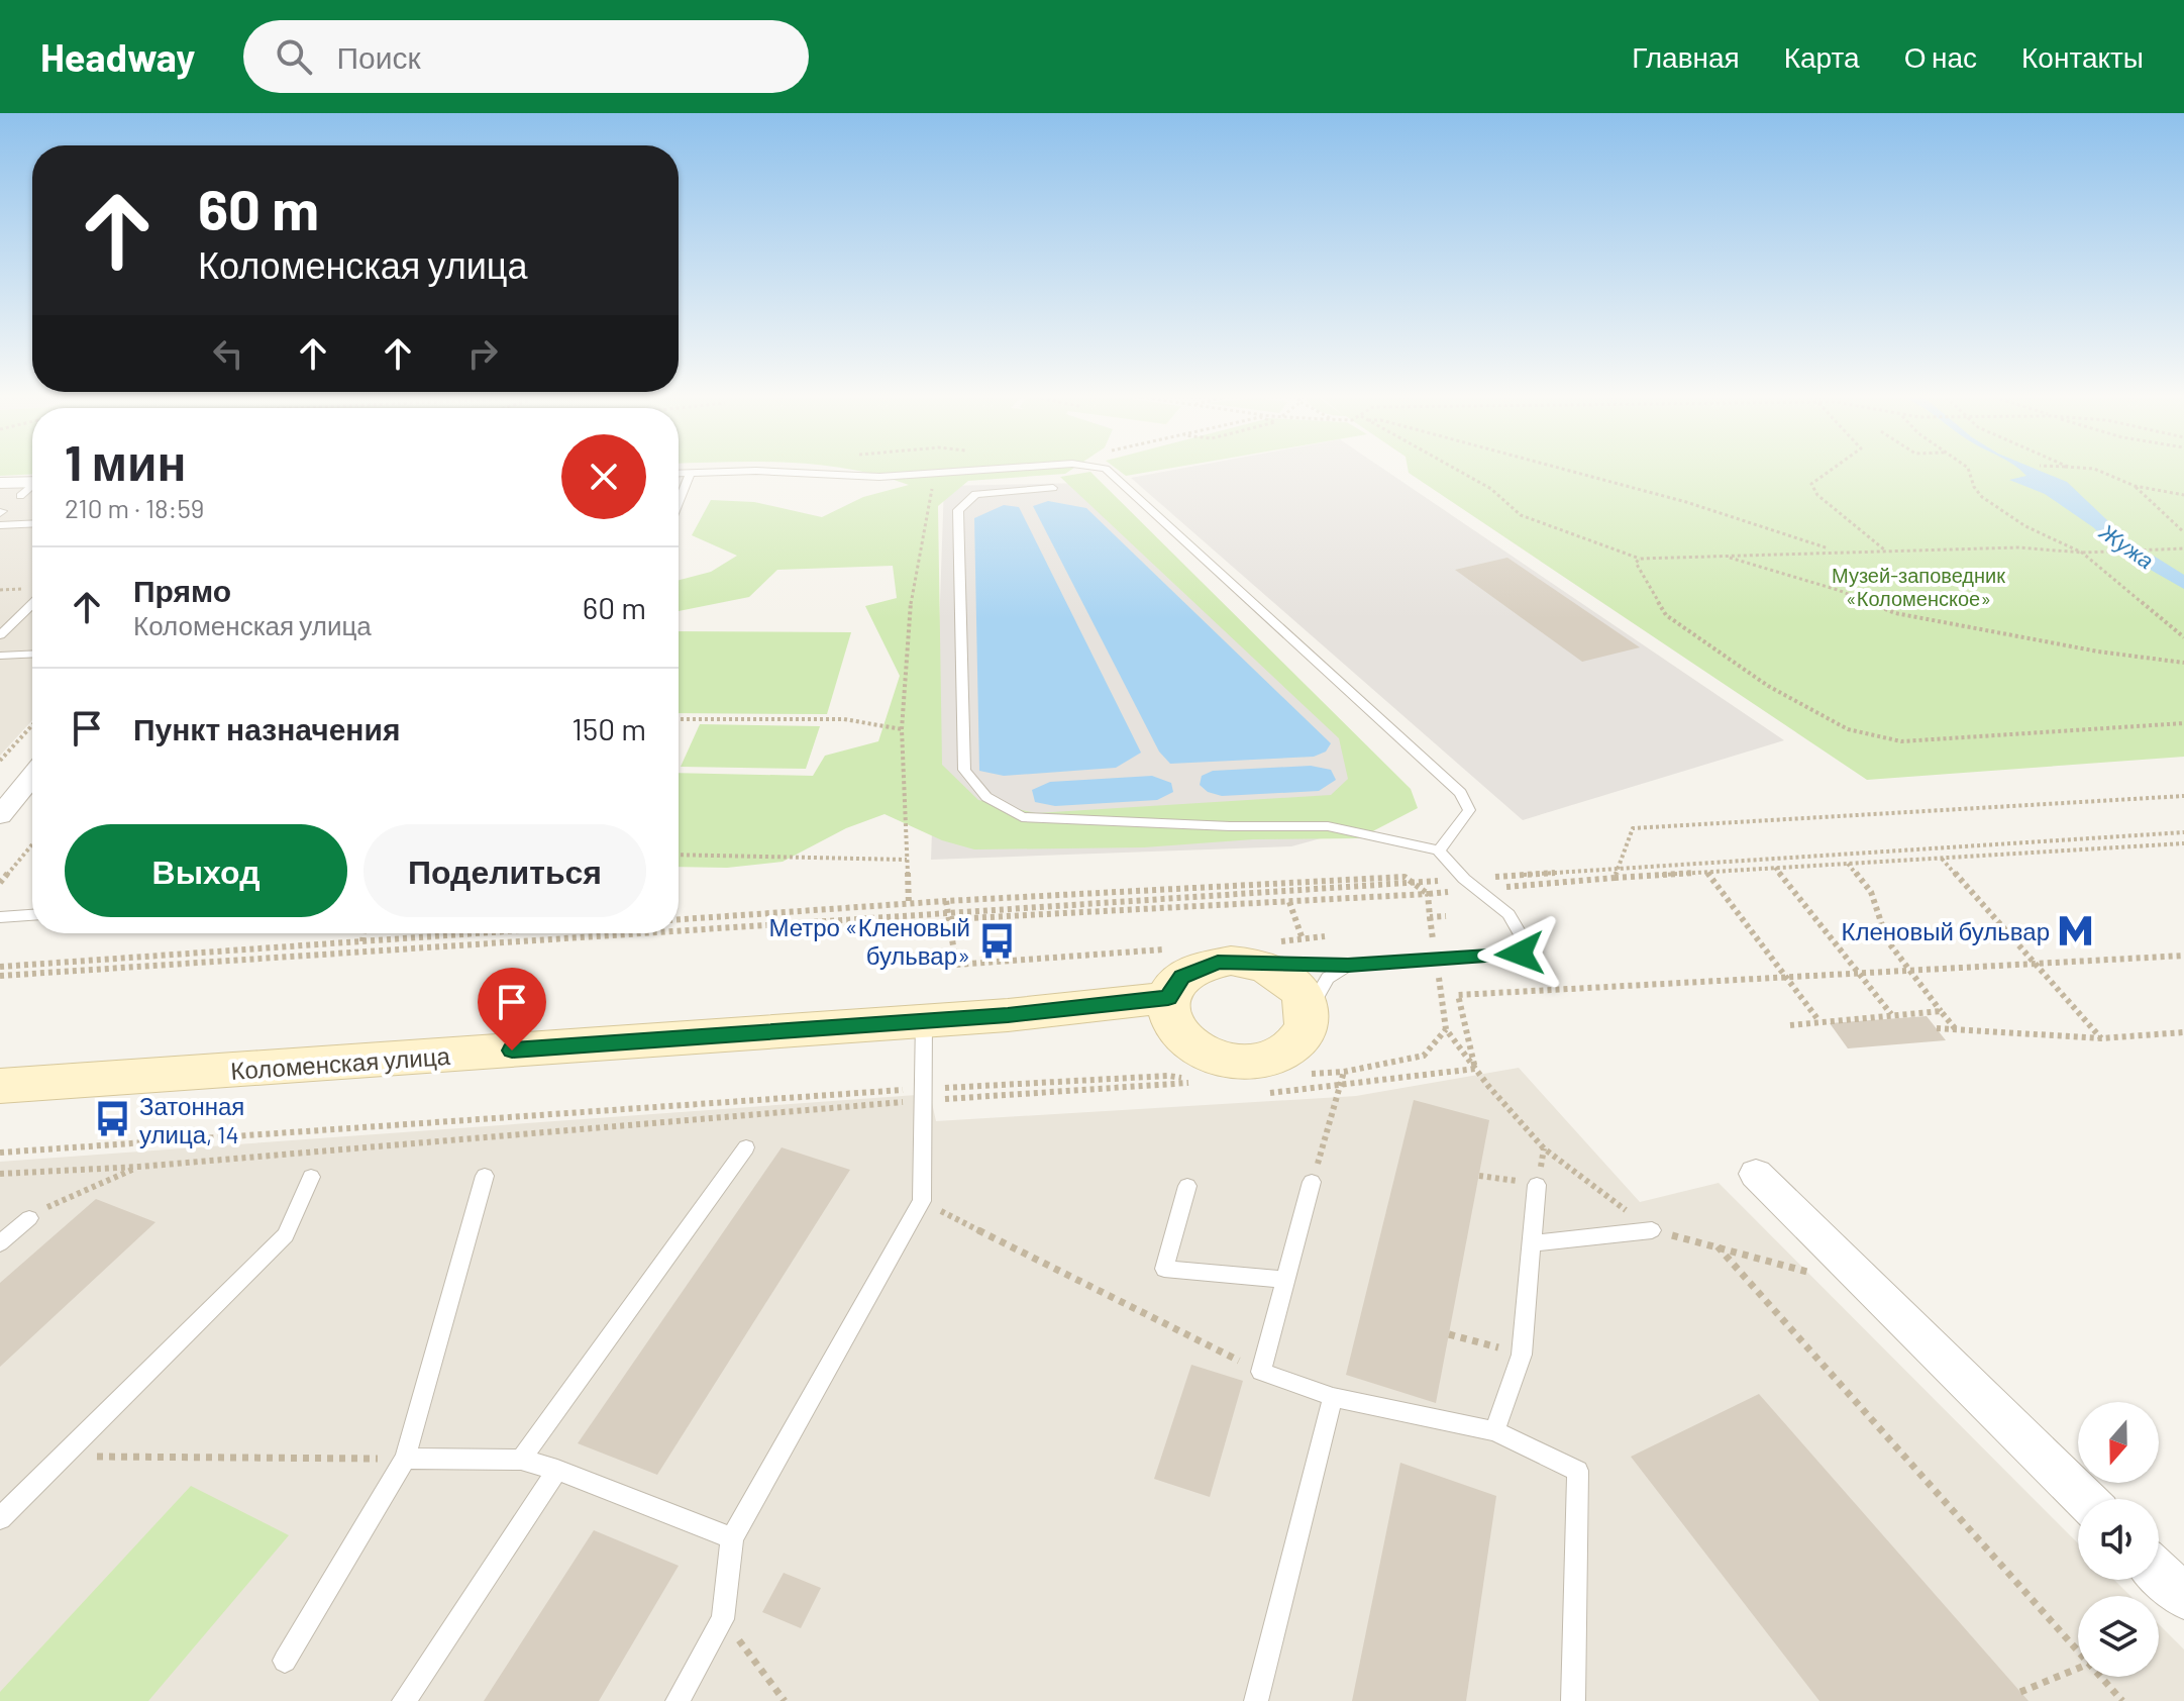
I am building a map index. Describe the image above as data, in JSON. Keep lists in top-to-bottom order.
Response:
{
  "streets": {
    "street": ["Коломенская улица"]
  },
  "water": ["Жужа"],
  "parks": ["Музей-заповедник «Коломенское»"],
  "places": {
    "metro station": ["Кленовый бульвар"],
    "bus stop": ["Метро «Кленовый бульвар»", "Затонная улица, 14"]
  },
  "north": "bottom",
  "page": {
    "header": "Headway",
    "search": "Поиск",
    "nav": [
      "Главная",
      "Карта",
      "О нас",
      "Контакты"
    ],
    "turn": ["60 m", "Коломенская улица"],
    "heading": ["1 мин", "210 m · 18:59"],
    "list": [
      {
        "name": "Прямо",
        "note": "Коломенская улица",
        "value": "60 m"
      },
      {
        "name": "Пункт назначения",
        "value": "150 m"
      }
    ],
    "buttons": ["Выход", "Поделиться"]
  }
}
